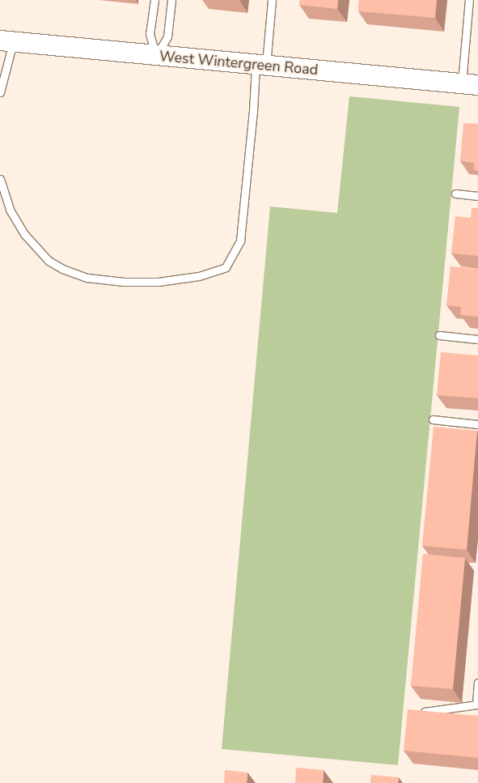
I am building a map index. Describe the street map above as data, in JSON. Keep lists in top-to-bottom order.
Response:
{
  "streets": {
    "main road": ["West Wintergreen Road"]
  }
}
